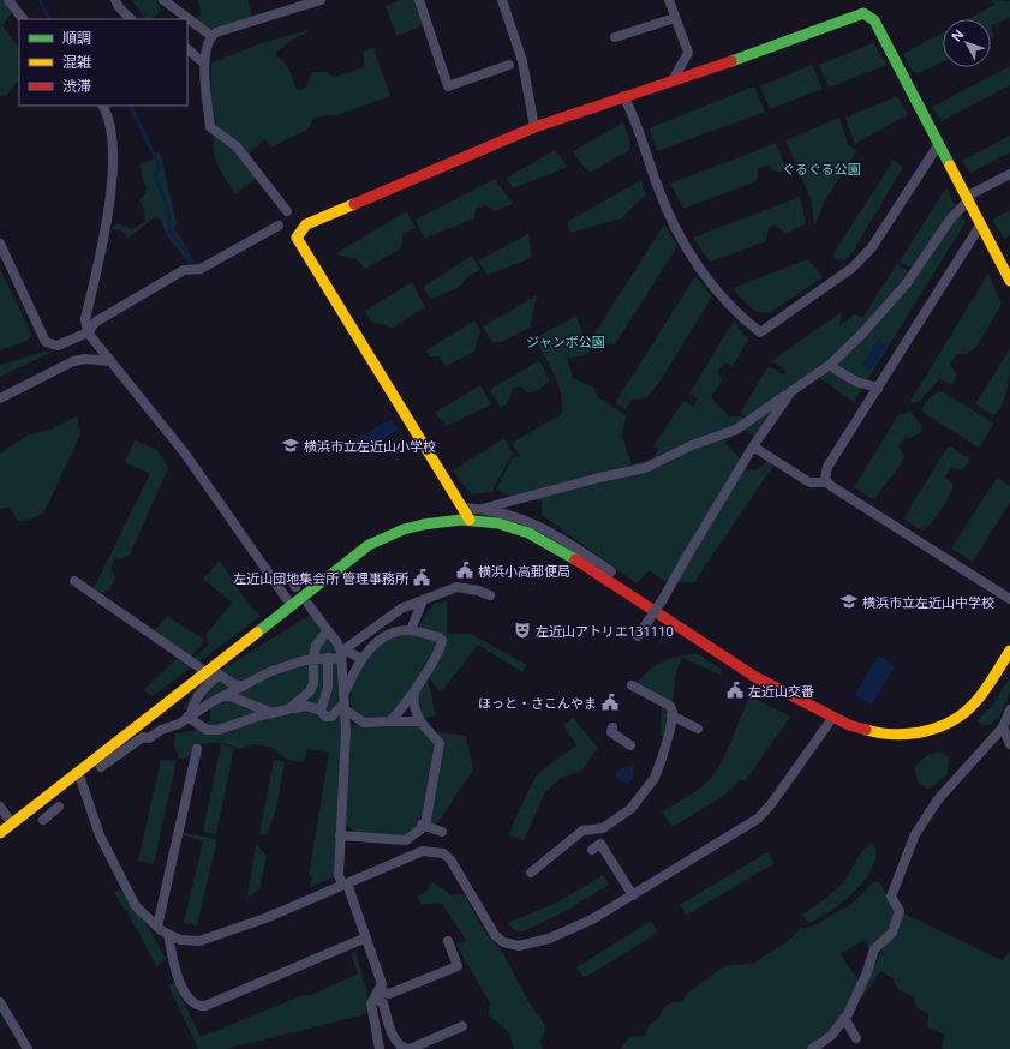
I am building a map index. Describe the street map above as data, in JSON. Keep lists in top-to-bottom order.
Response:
{
  "parks": ["ぐるぐる公園", "ジャンボ公園"],
  "places": {
    "school or university": ["横浜市立左近山小学校", "横浜市立左近山中学校"],
    "public building": [
      "横浜小高郵便局",
      "左近山団地集会所 管理事務所",
      "左近山交番",
      "ほっと・さこんやま"
    ],
    "theatre": ["左近山アトリエ131110"]
  },
  "legend": ["順調", "混雑", "渋滞"],
  "north": "top left"
}
